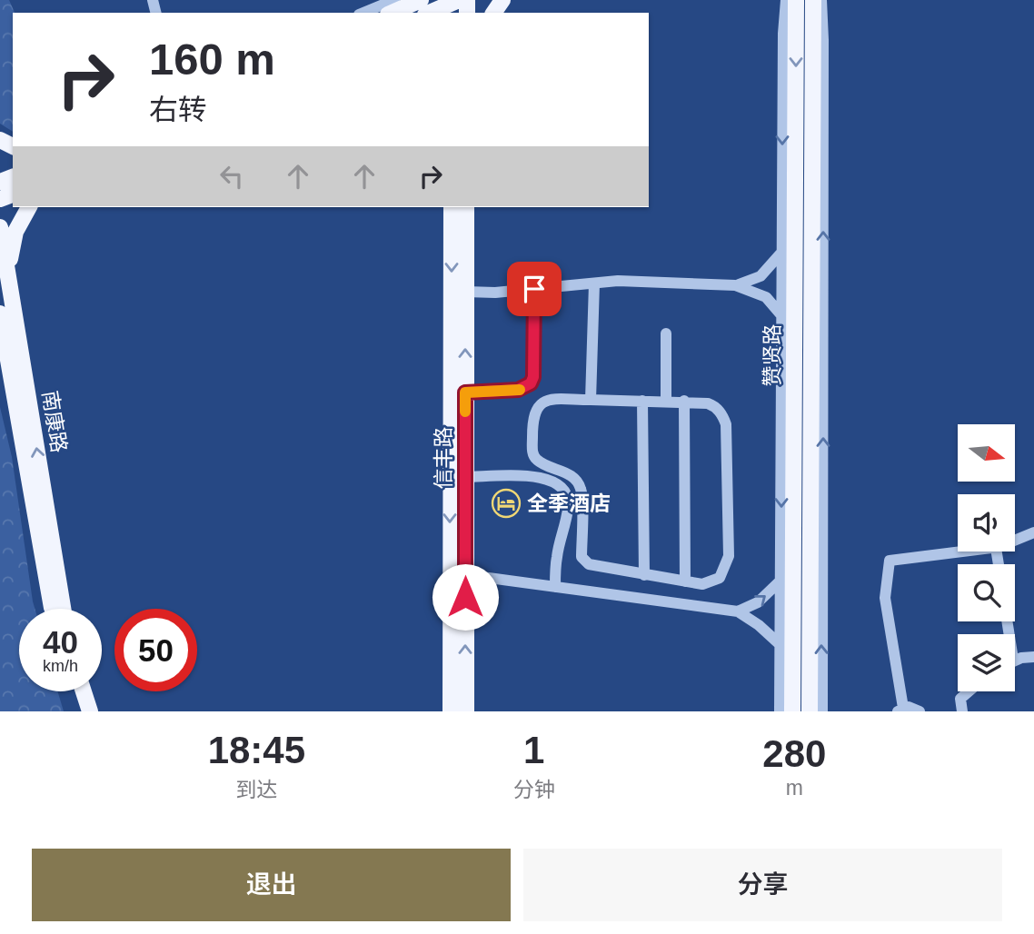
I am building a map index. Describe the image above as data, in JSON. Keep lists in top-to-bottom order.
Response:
{
  "streets": {
    "main road": ["赞贤路", "南康路", "信丰路"]
  },
  "places": {
    "hotel": ["全季酒店"]
  },
  "north": "right",
  "page": {
    "turn": ["160 m", "右转"],
    "speed": "40 km/h",
    "limit": "50",
    "eta": [
      "18:45",
      "到达",
      "1",
      "分钟",
      "280",
      "m"
    ],
    "buttons": ["退出", "分享"]
  }
}
